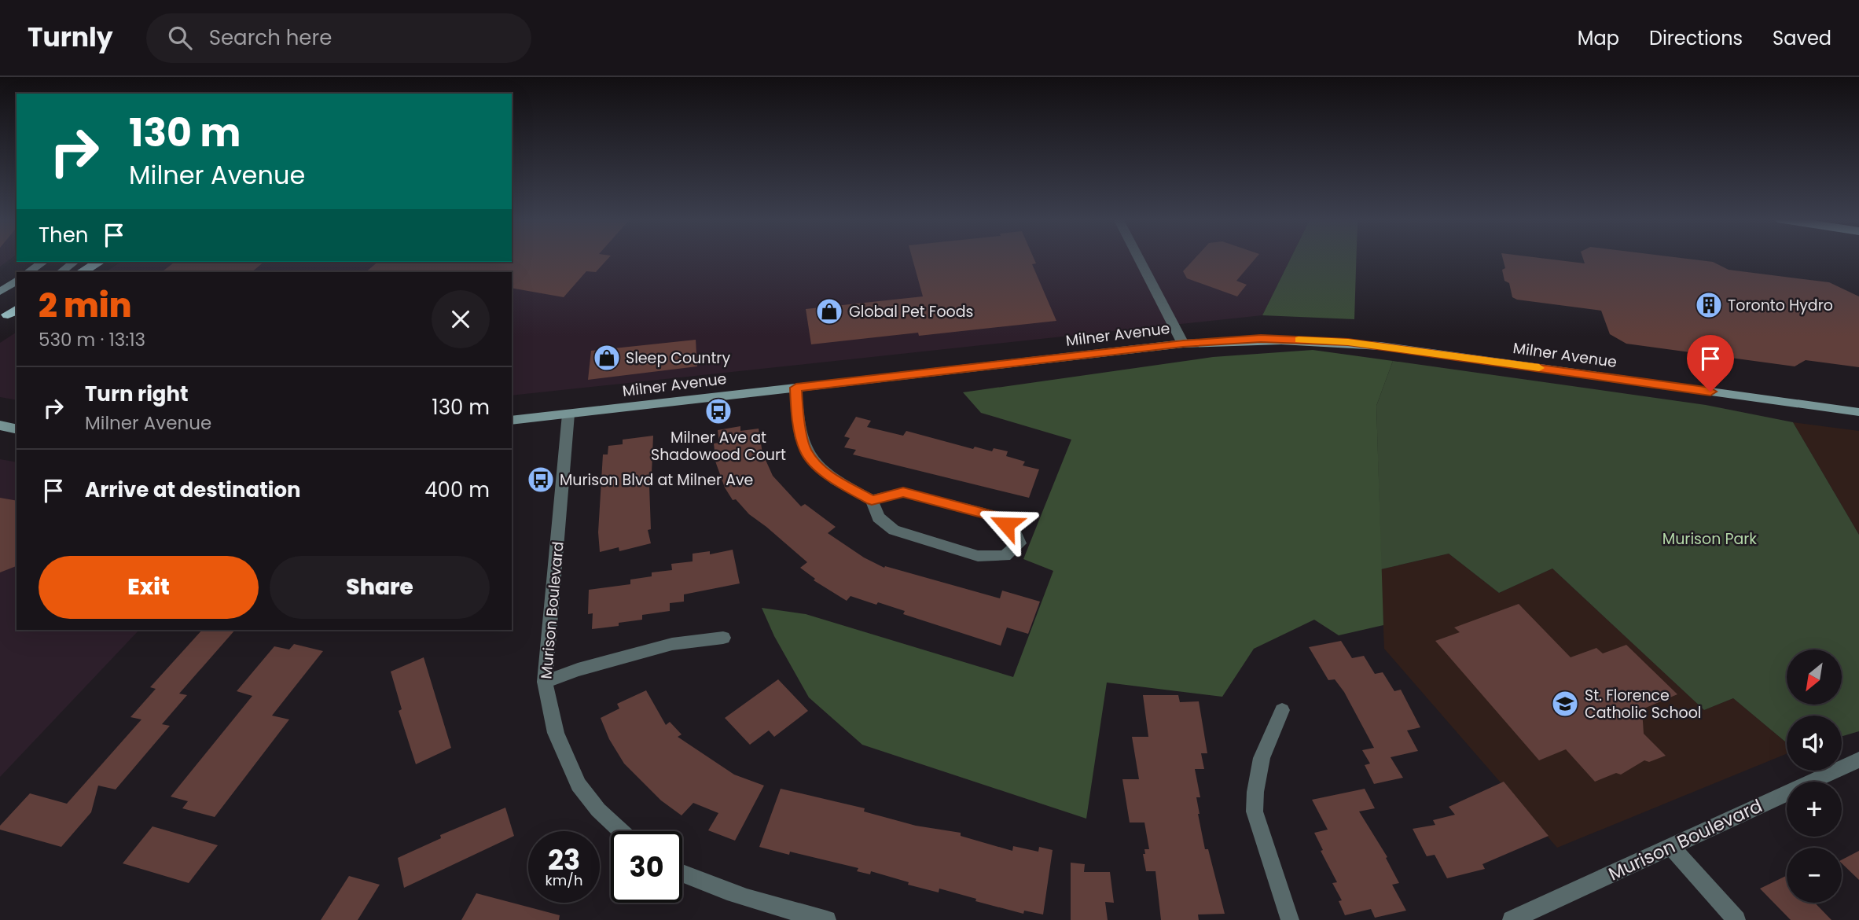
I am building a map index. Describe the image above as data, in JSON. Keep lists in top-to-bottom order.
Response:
{
  "streets": {
    "main road": ["Milner Avenue"],
    "street": ["Murison Boulevard"]
  },
  "crossings": [
    ["Milner Avenue", "Murison Boulevard"]
  ],
  "parks": ["Murison Park"],
  "places": {
    "building": ["Toronto Hydro"],
    "shop": ["Global Pet Foods", "Sleep Country"],
    "bus stop": ["Milner Ave at Shadowood Court", "Murison Blvd at Milner Ave"],
    "school or university": ["St. Florence Catholic School"]
  },
  "north": "bottom left",
  "page": {
    "header": "Turnly",
    "search": "Search here",
    "nav": ["Map", "Directions", "Saved"],
    "turn": ["130 m", "Milner Avenue"],
    "then": "Then",
    "heading": ["2 min", "530 m · 13:13"],
    "list": [
      {
        "name": "Turn right",
        "note": "Milner Avenue",
        "value": "130 m"
      },
      {
        "name": "Arrive at destination",
        "value": "400 m"
      }
    ],
    "buttons": ["Exit", "Share"],
    "map_buttons": ["+", "−"],
    "speed": "23 km/h",
    "limit": "30"
  }
}
